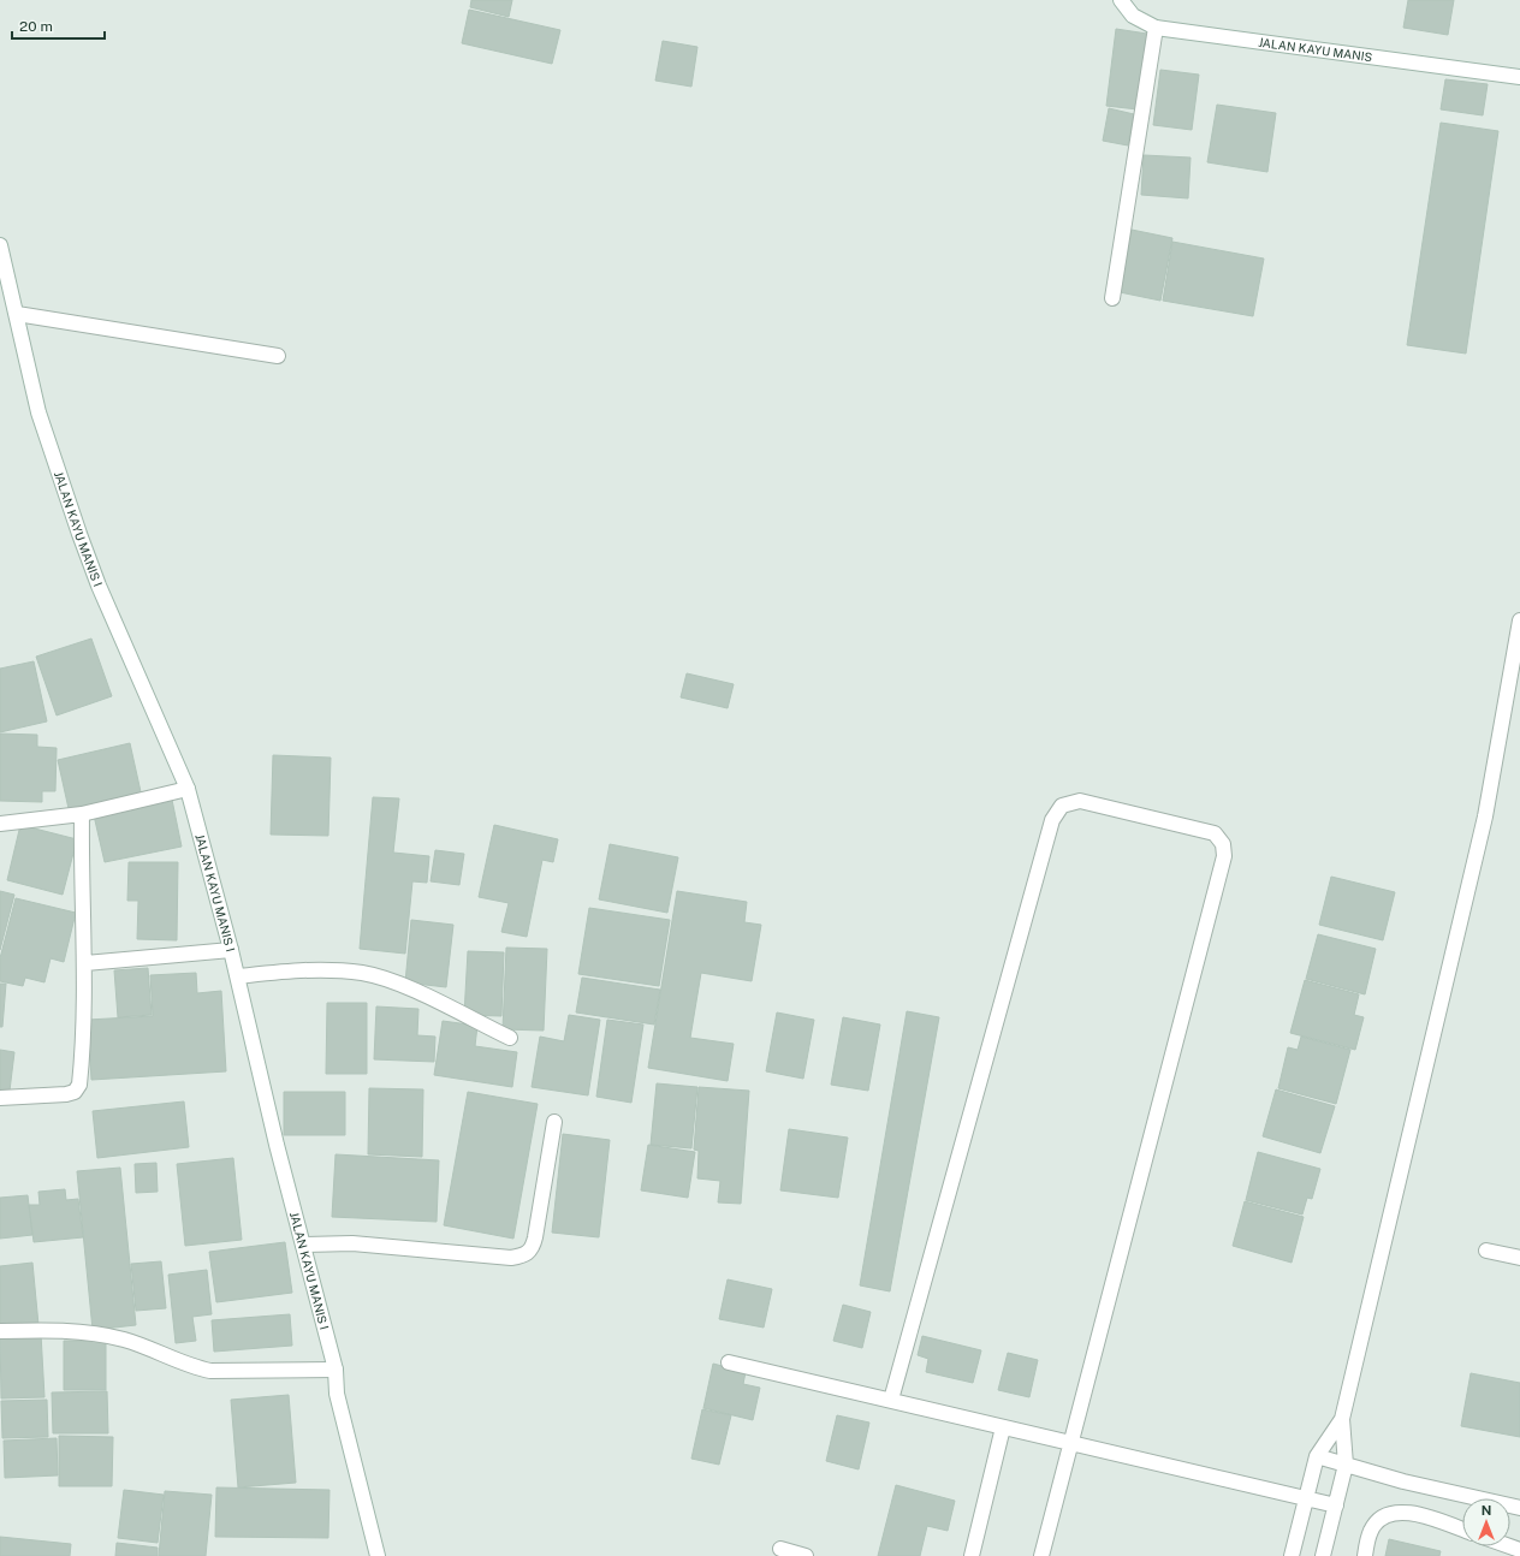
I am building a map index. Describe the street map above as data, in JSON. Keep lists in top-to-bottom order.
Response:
{
  "streets": {
    "street": ["JALAN KAYU MANIS", "JALAN KAYU MANIS I"]
  },
  "scale_bar": "20 m",
  "north": "top"
}
